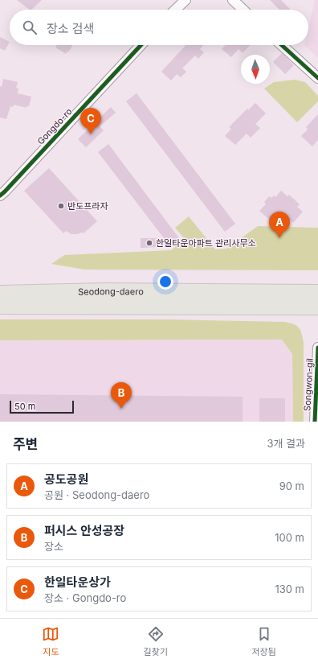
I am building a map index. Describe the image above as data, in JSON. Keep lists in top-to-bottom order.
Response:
{
  "streets": {
    "main road": ["Seodong-daero"],
    "street": ["Gongdo-ro", "Songwon-gil"]
  },
  "places": ["반도프라자", "한일타운아파트 관리사무소"],
  "scale_bar": "50 m",
  "north": "bottom",
  "page": {
    "search": "장소 검색",
    "pins": ["C", "A", "B"],
    "scale": "50 m",
    "heading": ["주변", "3개 결과"],
    "list": [
      {
        "mark": "A",
        "name": "공도공원",
        "note": "공원 · Seodong-daero",
        "value": "90 m"
      },
      {
        "mark": "B",
        "name": "퍼시스 안성공장",
        "note": "장소",
        "value": "100 m"
      },
      {
        "mark": "C",
        "name": "한일타운상가",
        "note": "장소 · Gongdo-ro",
        "value": "130 m"
      }
    ],
    "nav": ["지도", "길찾기", "저장됨"]
  }
}
